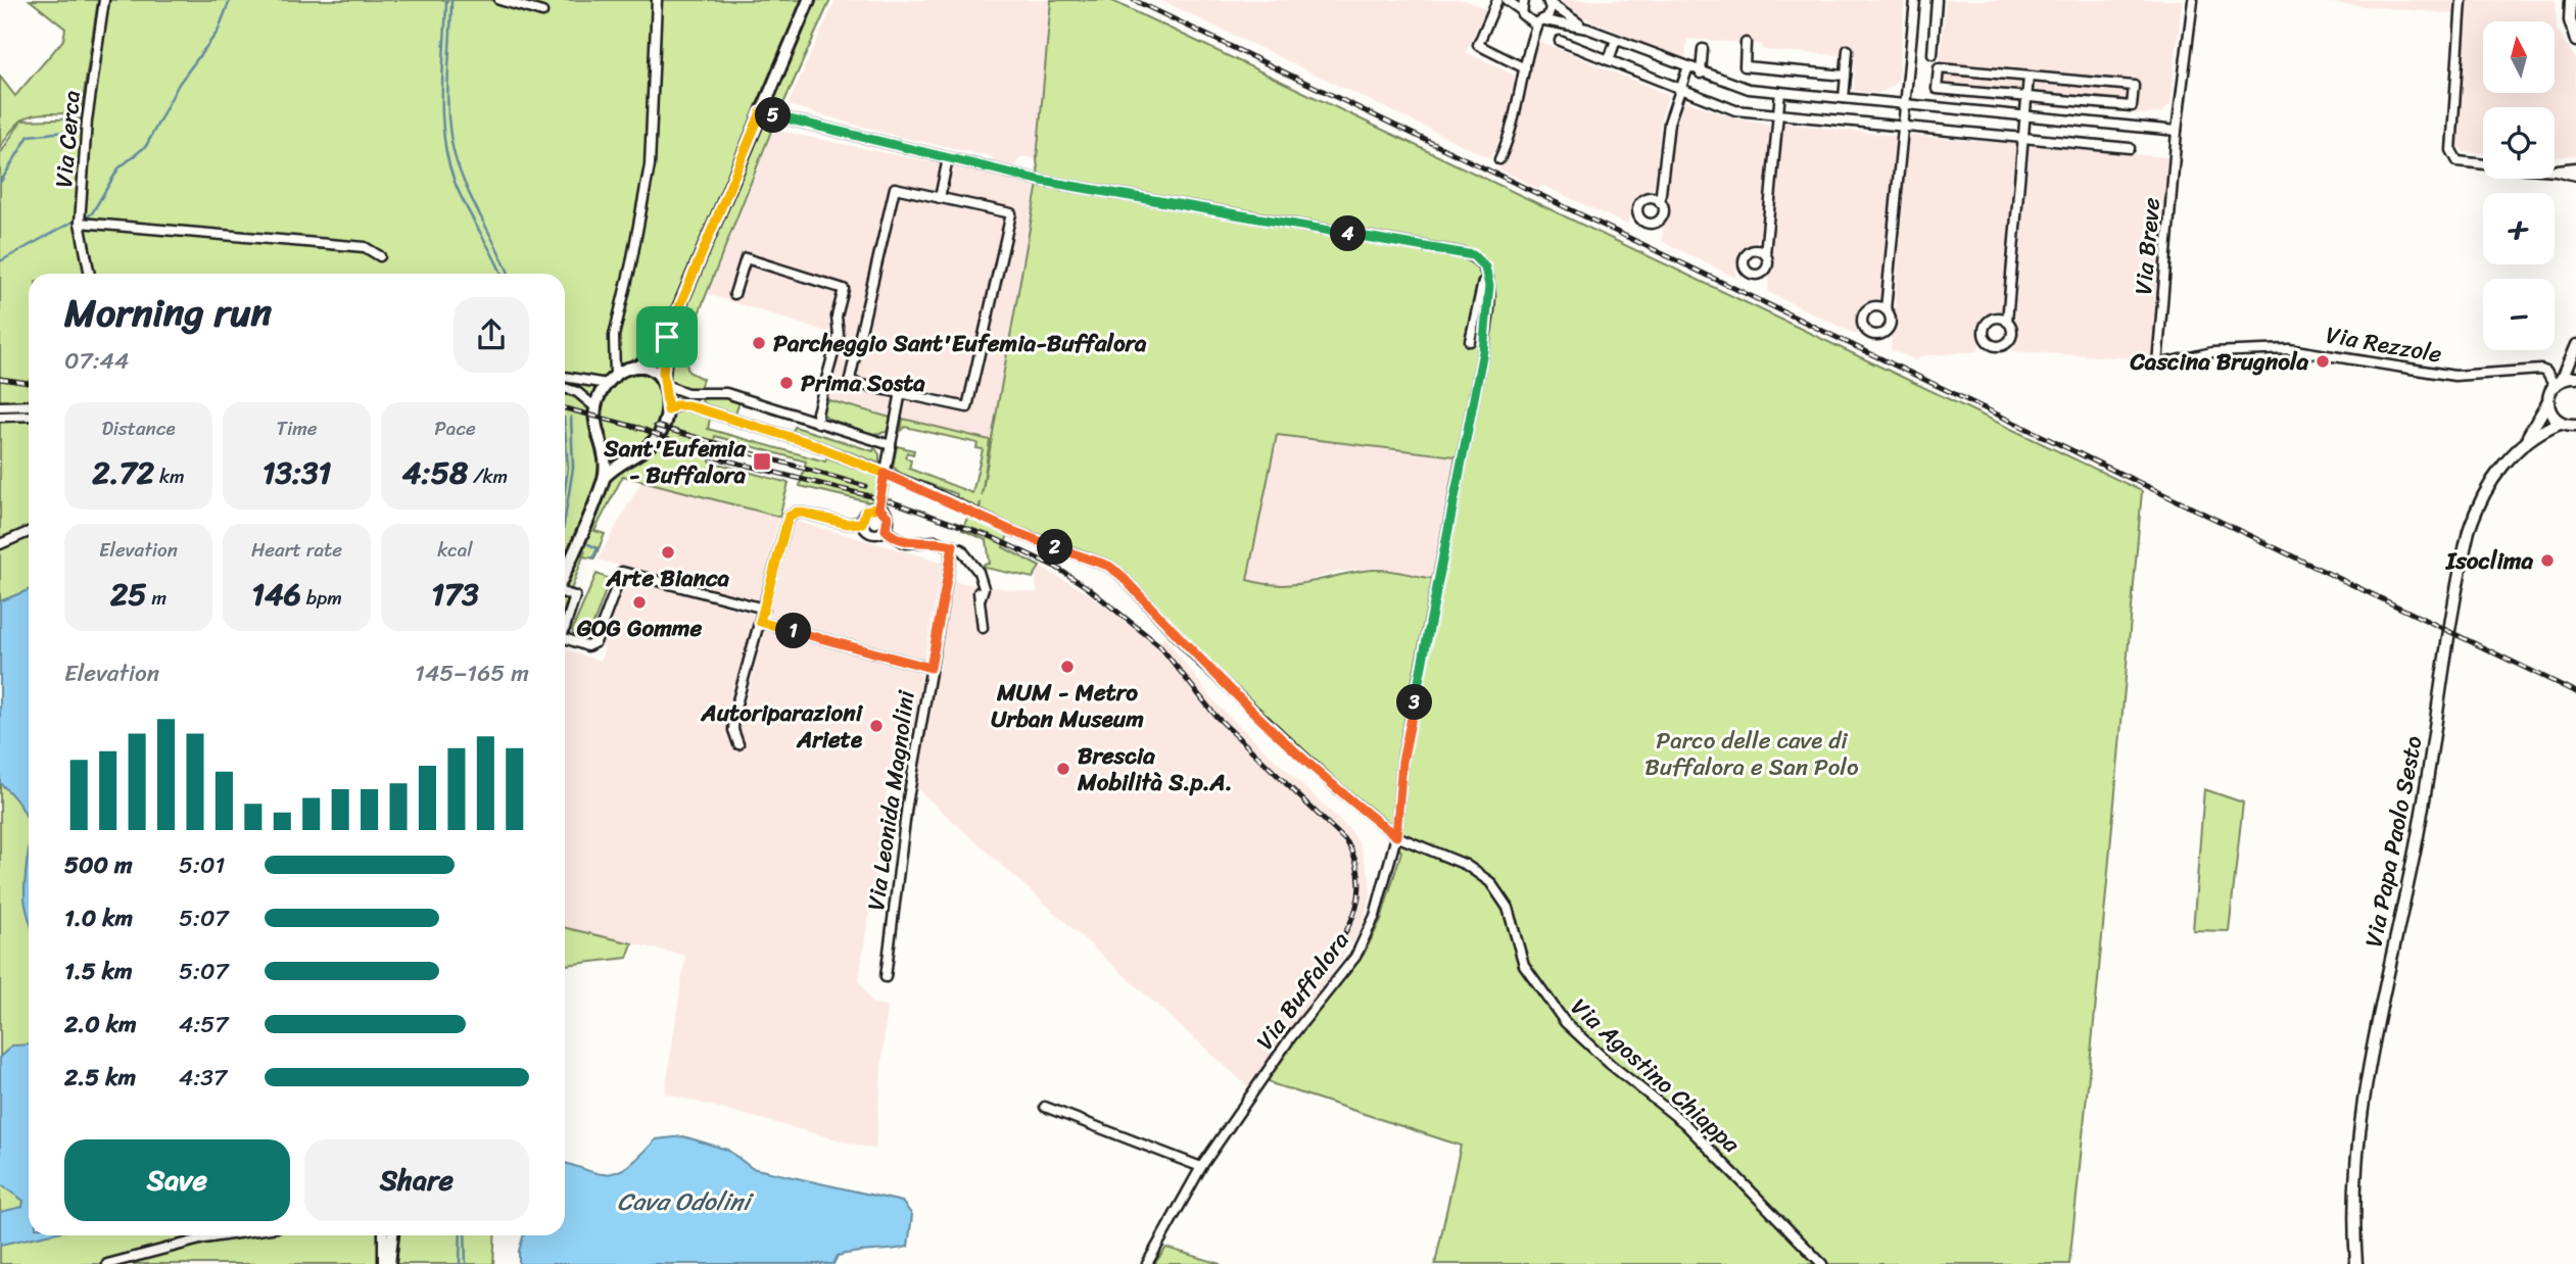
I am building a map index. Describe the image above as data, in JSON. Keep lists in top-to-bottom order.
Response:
{
  "streets": {
    "street": [
      "Via Cerca",
      "Via Breve",
      "Via Rezzole",
      "Via Leonida Magnolini",
      "Via Papa Paolo Sesto",
      "Via Buffalora",
      "Via Agostino Chiappa"
    ]
  },
  "crossings": [
    ["Via Breve", "Via Rezzole"],
    ["Via Rezzole", "Via Papa Paolo Sesto"],
    ["Via Buffalora", "Via Agostino Chiappa"]
  ],
  "water": ["Cava Odolini"],
  "parks": ["Parco delle cave di Buffalora e San Polo"],
  "places": {
    "other": [
      "Parcheggio Sant'Eufemia-Buffalora",
      "Cascina Brugnola",
      "Prima Sosta",
      "Arte Bianca",
      "Isoclima",
      "GOG Gomme",
      "MUM - Metro Urban Museum",
      "Autoriparazioni Ariete",
      "Brescia Mobilità S.p.A."
    ],
    "transit": ["Sant'Eufemia - Buffalora"]
  },
  "north": "top",
  "page": {
    "map_buttons": ["+", "−"],
    "pins": [
      "5",
      "4",
      "2",
      "1",
      "3"
    ],
    "heading": ["Morning run", "07:44"],
    "stats": [
      ["Distance", "2.72 km"],
      ["Time", "13:31"],
      ["Pace", "4:58 /km"],
      ["Elevation", "25 m"],
      ["Heart rate", "146 bpm"],
      ["kcal", "173"]
    ],
    "chart": ["Elevation", "145–165 m"],
    "list": [
      {
        "name": "500 m",
        "note": "5:01"
      },
      {
        "name": "1.0 km",
        "note": "5:07"
      },
      {
        "name": "1.5 km",
        "note": "5:07"
      },
      {
        "name": "2.0 km",
        "note": "4:57"
      },
      {
        "name": "2.5 km",
        "note": "4:37"
      }
    ],
    "buttons": ["Save", "Share"]
  }
}
